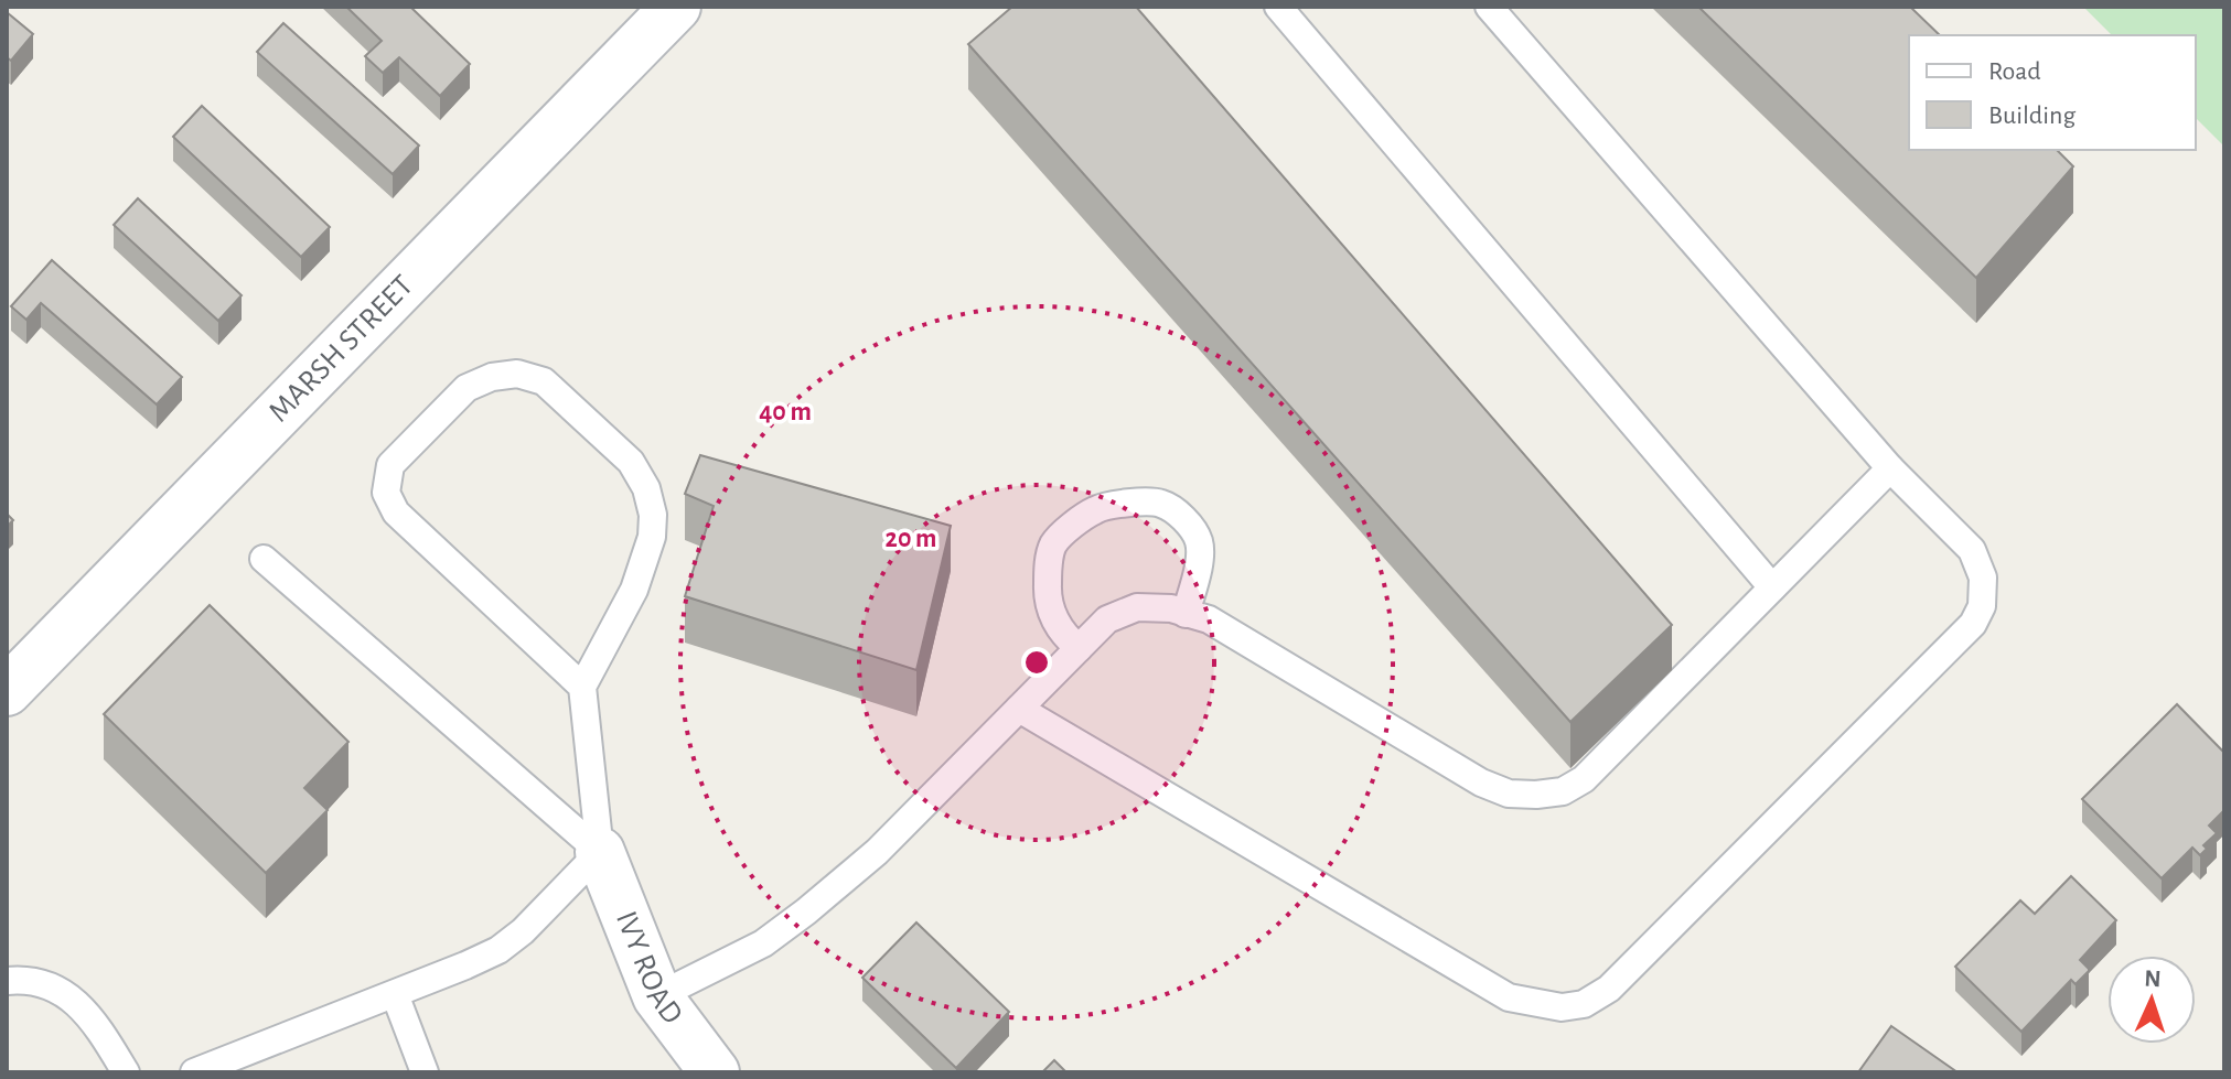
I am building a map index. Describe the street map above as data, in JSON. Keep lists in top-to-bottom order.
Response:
{
  "streets": {
    "street": ["MARSH STREET", "IVY ROAD"]
  },
  "legend": ["Road", "Building"],
  "north": "top",
  "rings": ["40 m", "20 m"]
}
